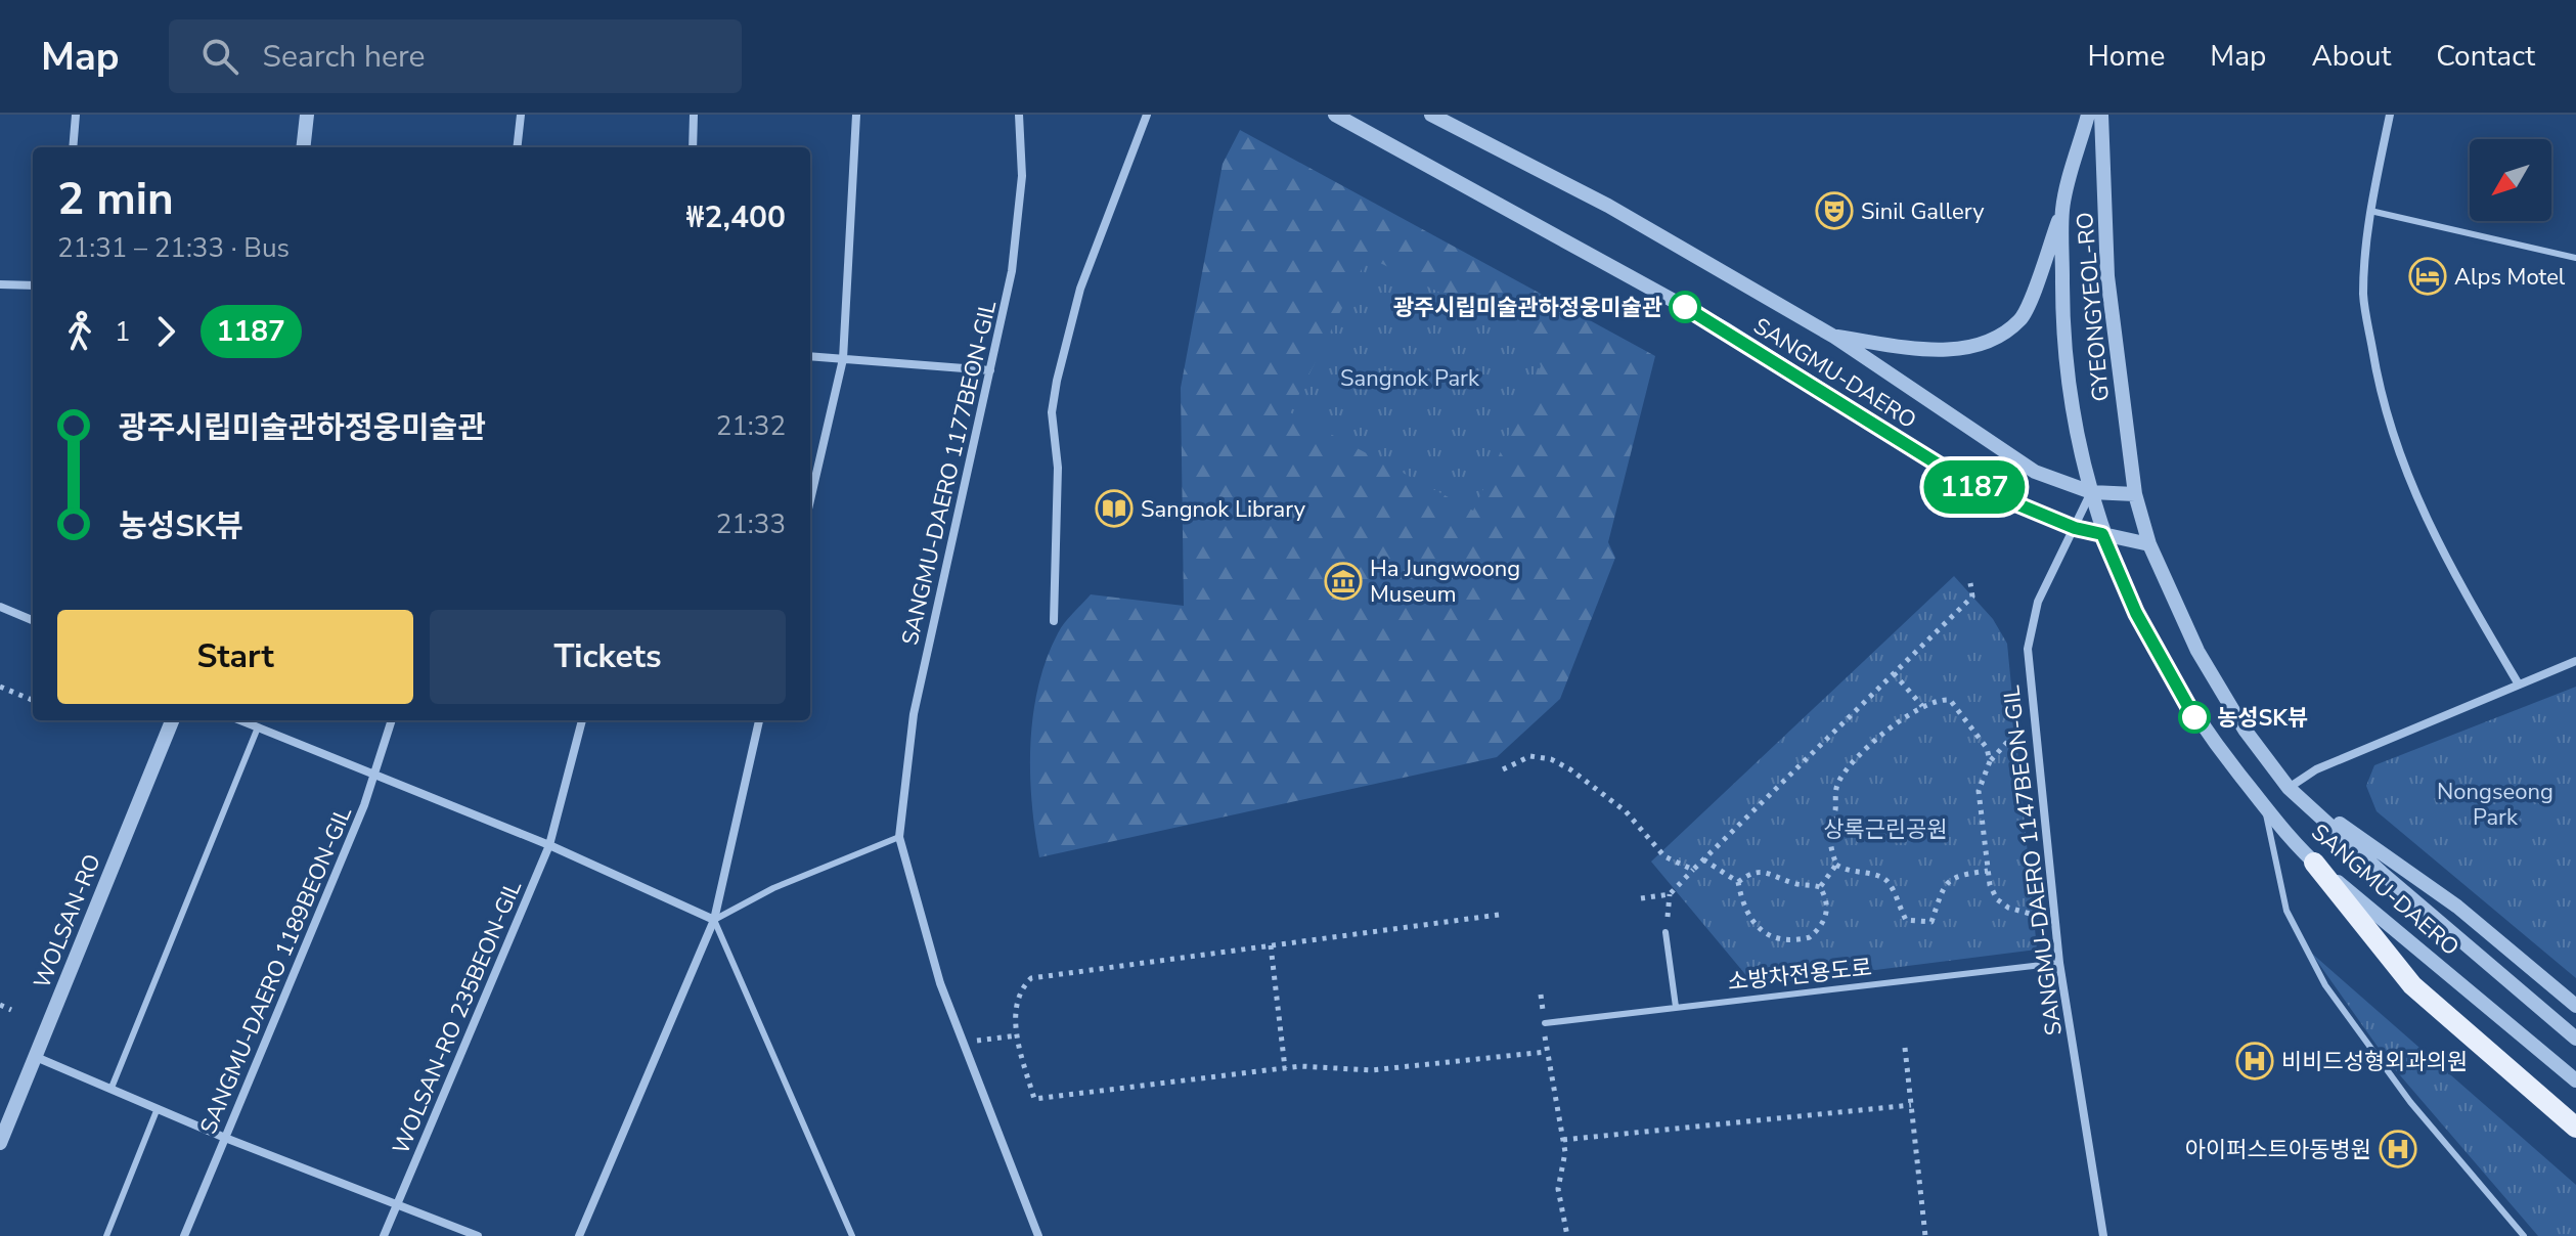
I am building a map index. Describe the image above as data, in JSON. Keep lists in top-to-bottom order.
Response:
{
  "streets": {
    "street": [
      "GYEONGYEOL-RO",
      "SANGMU-DAERO",
      "SANGMU-DAERO 1177BEON-GIL",
      "SANGMU-DAERO 1147BEON-GIL",
      "WOLSAN-RO",
      "SANGMU-DAERO 1189BEON-GIL",
      "WOLSAN-RO 235BEON-GIL"
    ],
    "lane": ["소방차전용도로"]
  },
  "crossings": [
    ["GYEONGYEOL-RO", "SANGMU-DAERO"],
    ["GYEONGYEOL-RO", "SANGMU-DAERO 1147BEON-GIL"],
    ["SANGMU-DAERO", "SANGMU-DAERO 1147BEON-GIL"],
    ["SANGMU-DAERO 1147BEON-GIL", "소방차전용도로"]
  ],
  "parks": ["Sangnok Park", "Nongseong Park", "상록근린공원"],
  "places": {
    "theatre": ["Sinil Gallery"],
    "hotel": ["Alps Motel"],
    "other": ["광주시립미술관하정웅미술관", "농성SK뷰"],
    "library": ["Sangnok Library"],
    "museum": ["Ha Jungwoong Museum"],
    "hospital": ["비비드성형외과의원", "아이퍼스트아동병원"]
  },
  "lines": ["bus line 1187"],
  "north": "bottom left",
  "page": {
    "header": "Map",
    "search": "Search here",
    "nav": [
      "Home",
      "Map",
      "About",
      "Contact"
    ],
    "on_map": "1187",
    "heading": ["2 min", "21:31 – 21:33 · Bus", "₩2,400"],
    "legs": ["1", "1187"],
    "list": [
      {
        "name": "광주시립미술관하정웅미술관",
        "value": "21:32"
      },
      {
        "name": "농성SK뷰",
        "value": "21:33"
      }
    ],
    "buttons": ["Start", "Tickets"]
  }
}
